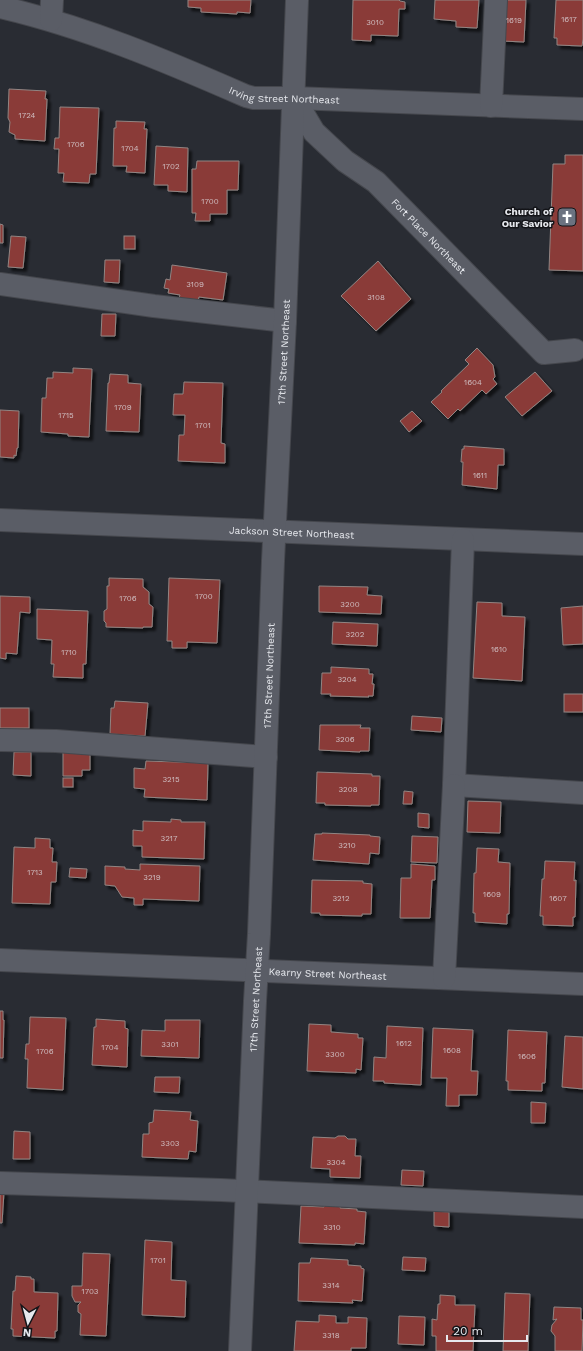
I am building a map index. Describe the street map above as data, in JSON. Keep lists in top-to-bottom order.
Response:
{
  "streets": {
    "street": [
      "Irving Street Northeast",
      "Fort Place Northeast",
      "17th Street Northeast",
      "Jackson Street Northeast",
      "Kearny Street Northeast"
    ]
  },
  "crossings": [
    ["Irving Street Northeast", "Fort Place Northeast"],
    ["Irving Street Northeast", "17th Street Northeast"],
    ["Fort Place Northeast", "17th Street Northeast"],
    ["17th Street Northeast", "Jackson Street Northeast"],
    ["17th Street Northeast", "Kearny Street Northeast"]
  ],
  "places": {
    "church": ["Church of Our Savior"]
  },
  "house_numbers": [
    "1617",
    "1619",
    "3010",
    "1724",
    "1706",
    "1704",
    "1702",
    "1700",
    "3109",
    "3108",
    "1604",
    "1709",
    "1715",
    "1701",
    "1611",
    "1700",
    "1706",
    "3200",
    "3202",
    "1610",
    "1710",
    "3204",
    "3206",
    "3215",
    "3208",
    "3217",
    "3210",
    "1713",
    "3219",
    "1609",
    "3212",
    "1607",
    "1612",
    "3301",
    "1704",
    "1608",
    "1706",
    "3300",
    "1606",
    "3303",
    "3304",
    "3310",
    "1701",
    "3314",
    "1703",
    "3318"
  ],
  "scale_bar": "20 m",
  "north": "bottom"
}
